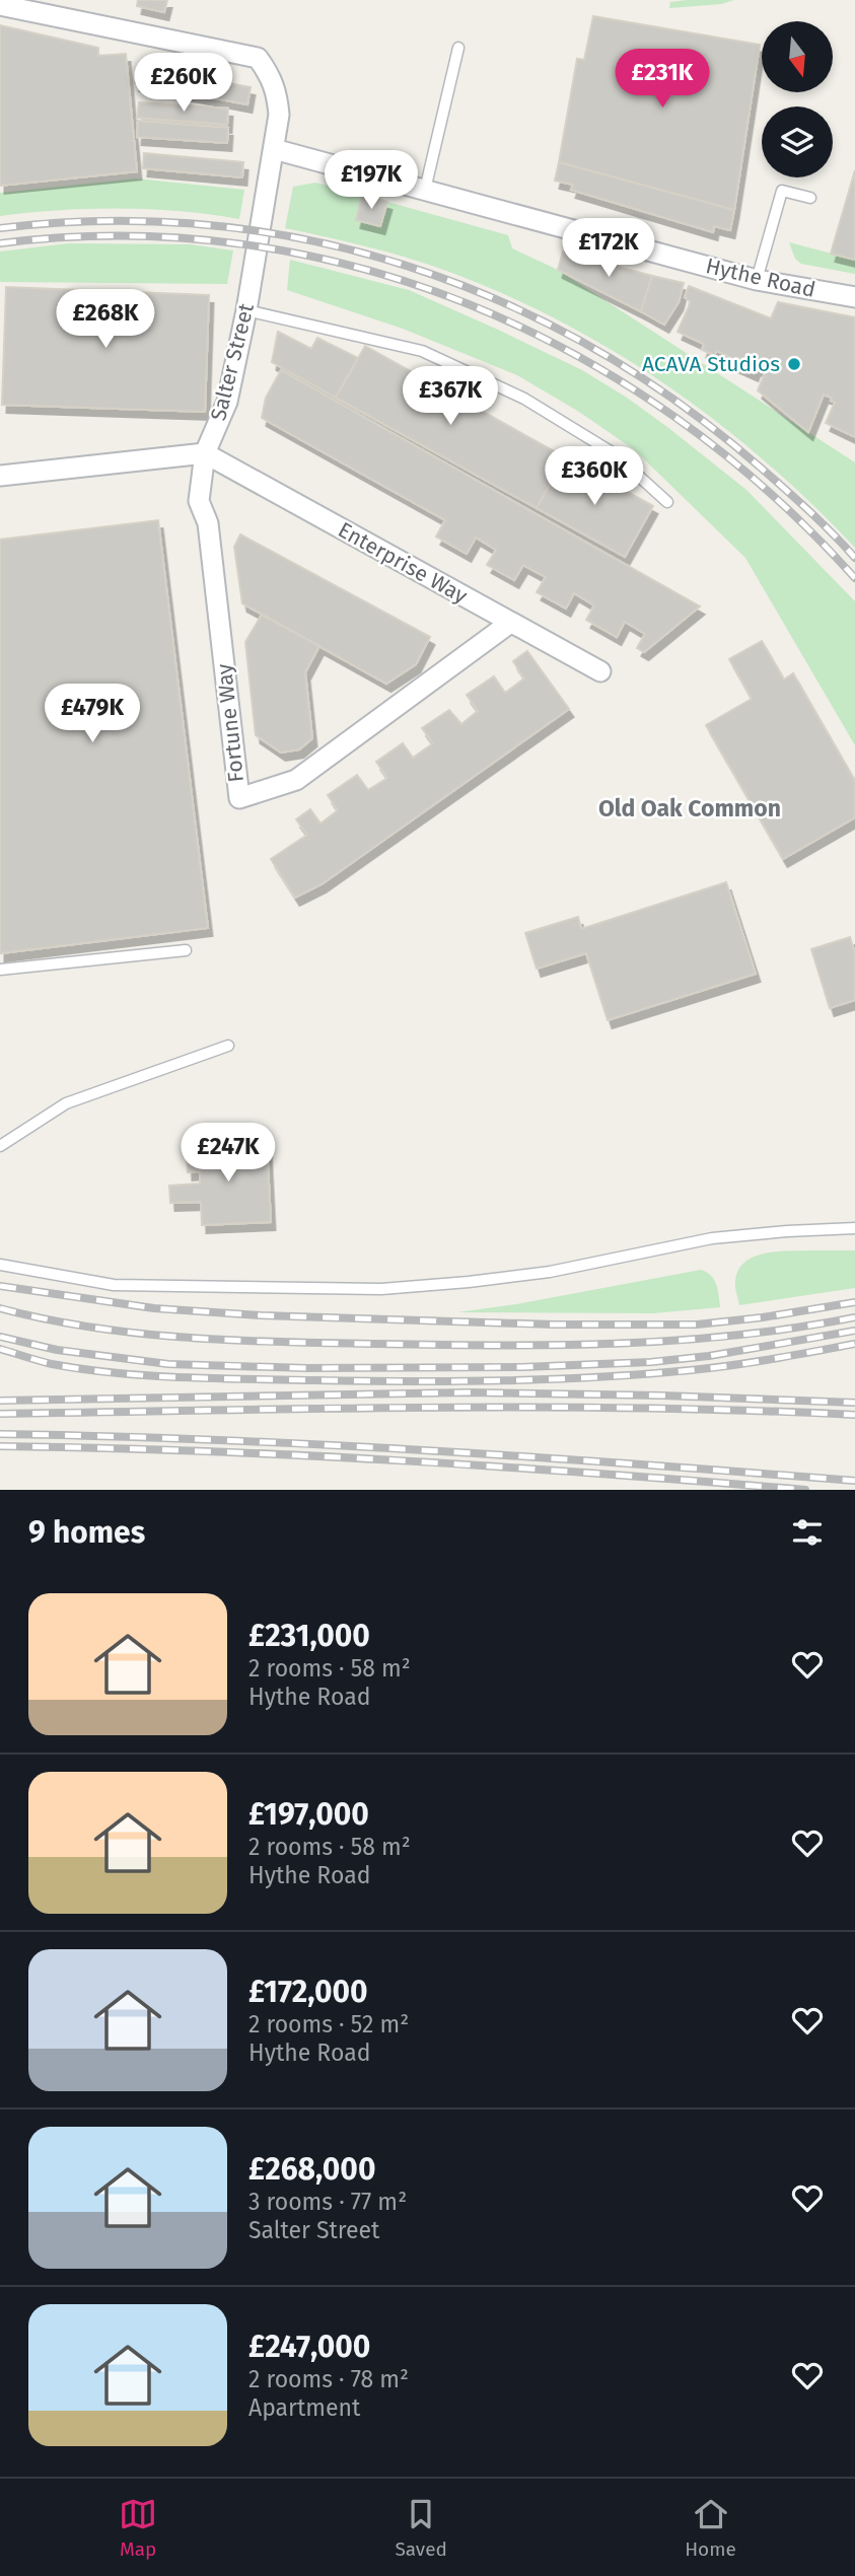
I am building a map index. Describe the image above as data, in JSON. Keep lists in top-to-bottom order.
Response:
{
  "streets": {
    "street": [
      "Hythe Road",
      "Salter Street",
      "Enterprise Way",
      "Fortune Way"
    ]
  },
  "crossings": [
    ["Hythe Road", "Salter Street"],
    ["Salter Street", "Enterprise Way"],
    ["Salter Street", "Fortune Way"],
    ["Enterprise Way", "Fortune Way"]
  ],
  "districts": ["Old Oak Common"],
  "places": ["ACAVA Studios"],
  "north": "bottom",
  "page": {
    "price": [
      "£231K",
      "£260K",
      "£197K",
      "£172K",
      "£268K",
      "£367K",
      "£360K",
      "£479K",
      "£247K"
    ],
    "heading": "9 homes",
    "list": [
      {
        "name": "£231,000",
        "note": "2 rooms · 58 m² · Hythe Road"
      },
      {
        "name": "£197,000",
        "note": "2 rooms · 58 m² · Hythe Road"
      },
      {
        "name": "£172,000",
        "note": "2 rooms · 52 m² · Hythe Road"
      },
      {
        "name": "£268,000",
        "note": "3 rooms · 77 m² · Salter Street"
      },
      {
        "name": "£247,000",
        "note": "2 rooms · 78 m² · Apartment"
      }
    ],
    "tabs": ["Map", "Saved", "Home"]
  }
}
